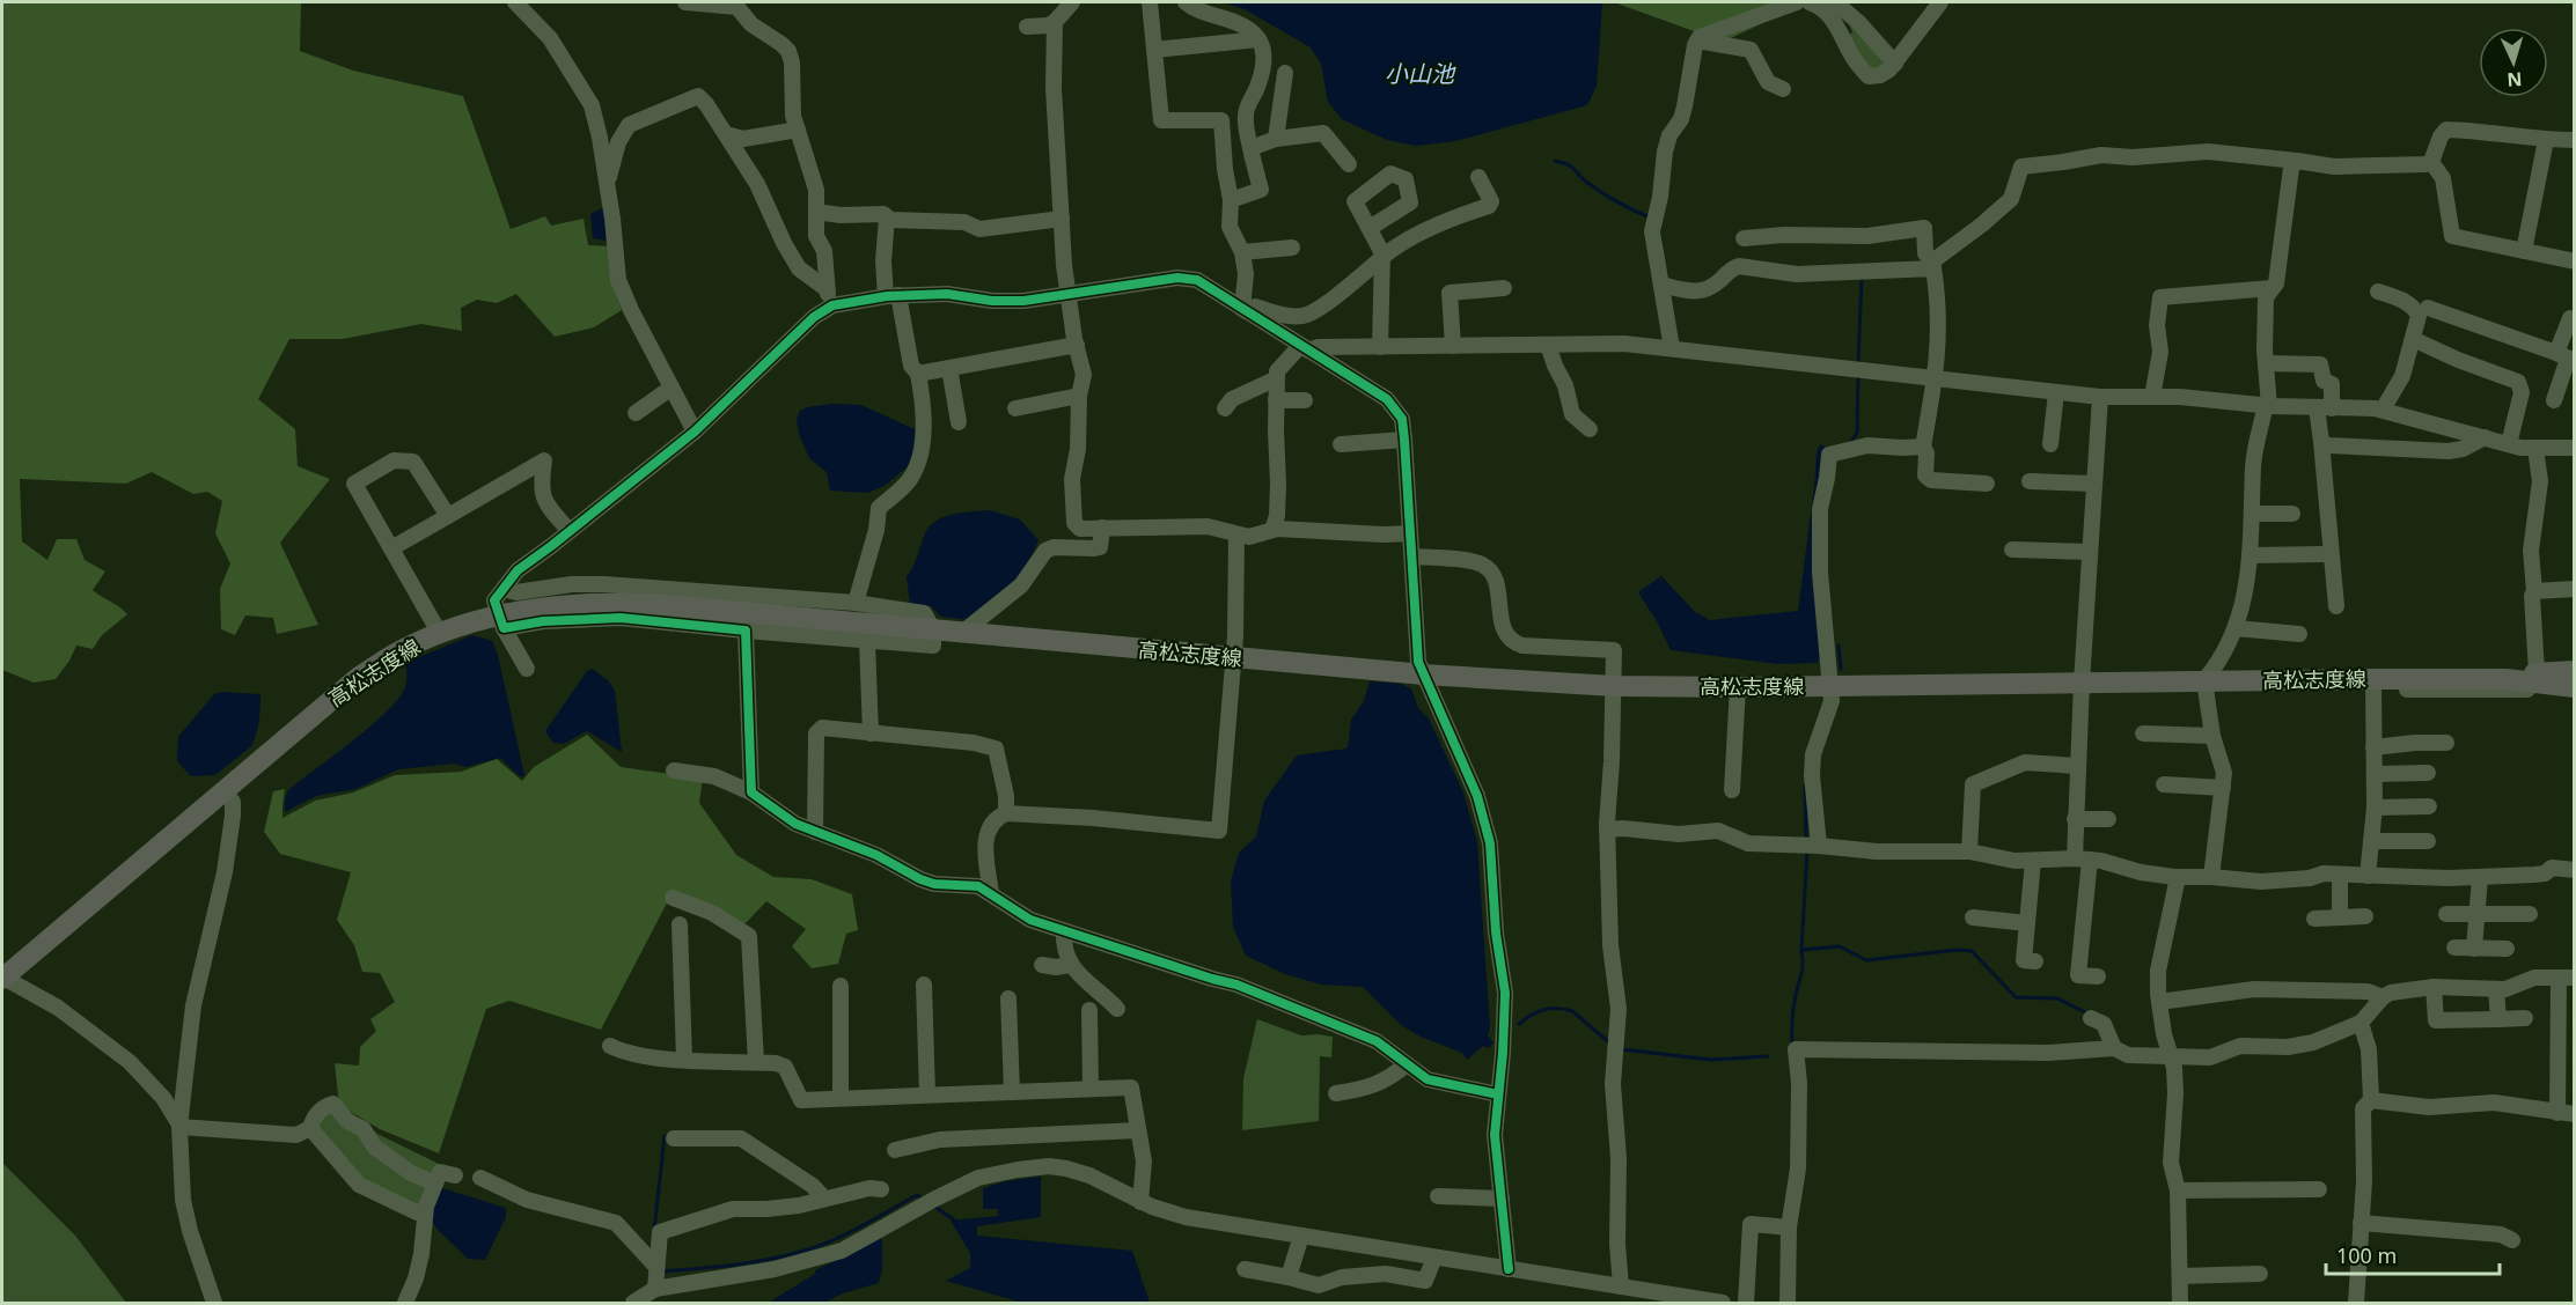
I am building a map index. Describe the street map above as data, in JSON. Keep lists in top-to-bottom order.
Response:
{
  "streets": {
    "main road": ["高松志度線"]
  },
  "water": ["小山池"],
  "scale_bar": "100 m",
  "north": "bottom"
}
